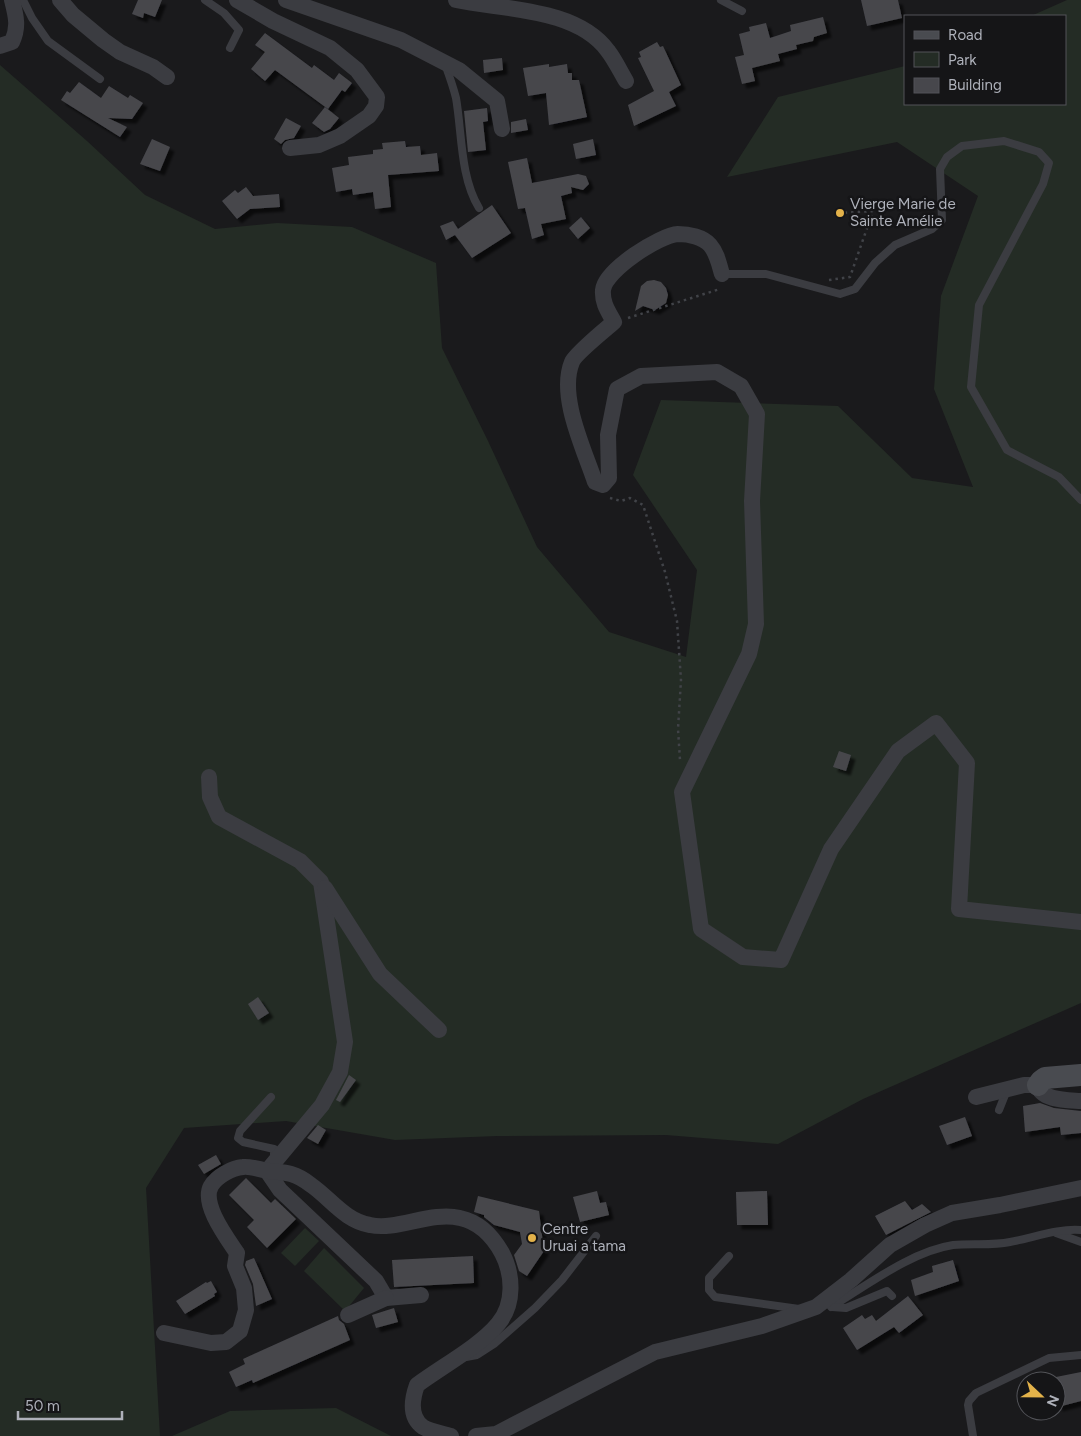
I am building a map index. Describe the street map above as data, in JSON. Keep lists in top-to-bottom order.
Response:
{
  "places": ["Vierge Marie de Sainte Amélie", "Centre Uruai a tama"],
  "legend": ["Road", "Park", "Building"],
  "scale_bar": "50 m",
  "north": "right"
}
